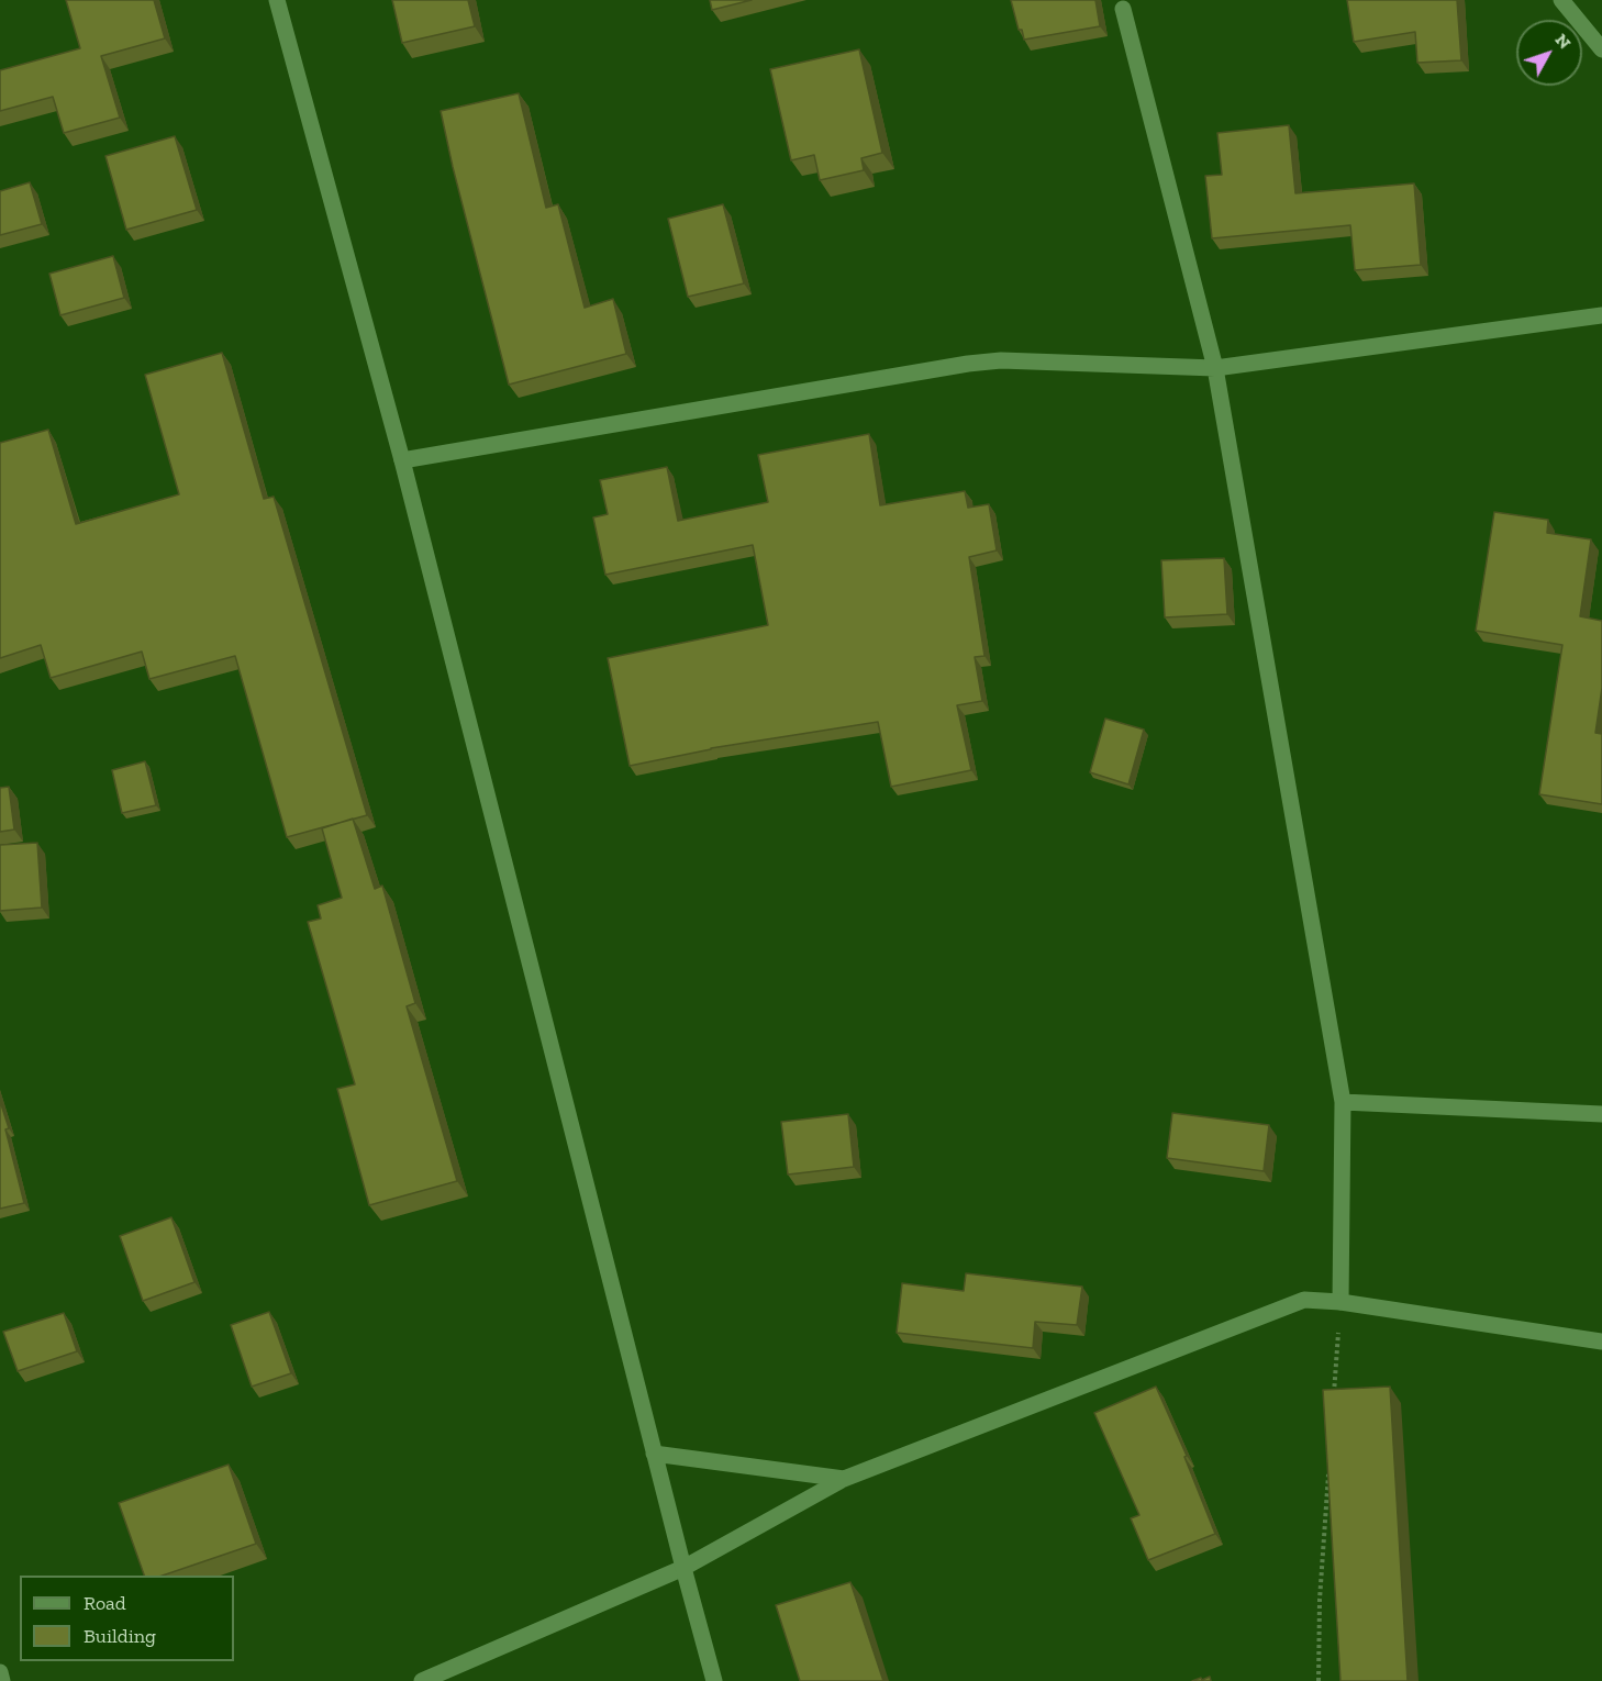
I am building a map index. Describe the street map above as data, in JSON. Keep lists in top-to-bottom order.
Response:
{
  "legend": ["Road", "Building"],
  "north": "top right"
}
